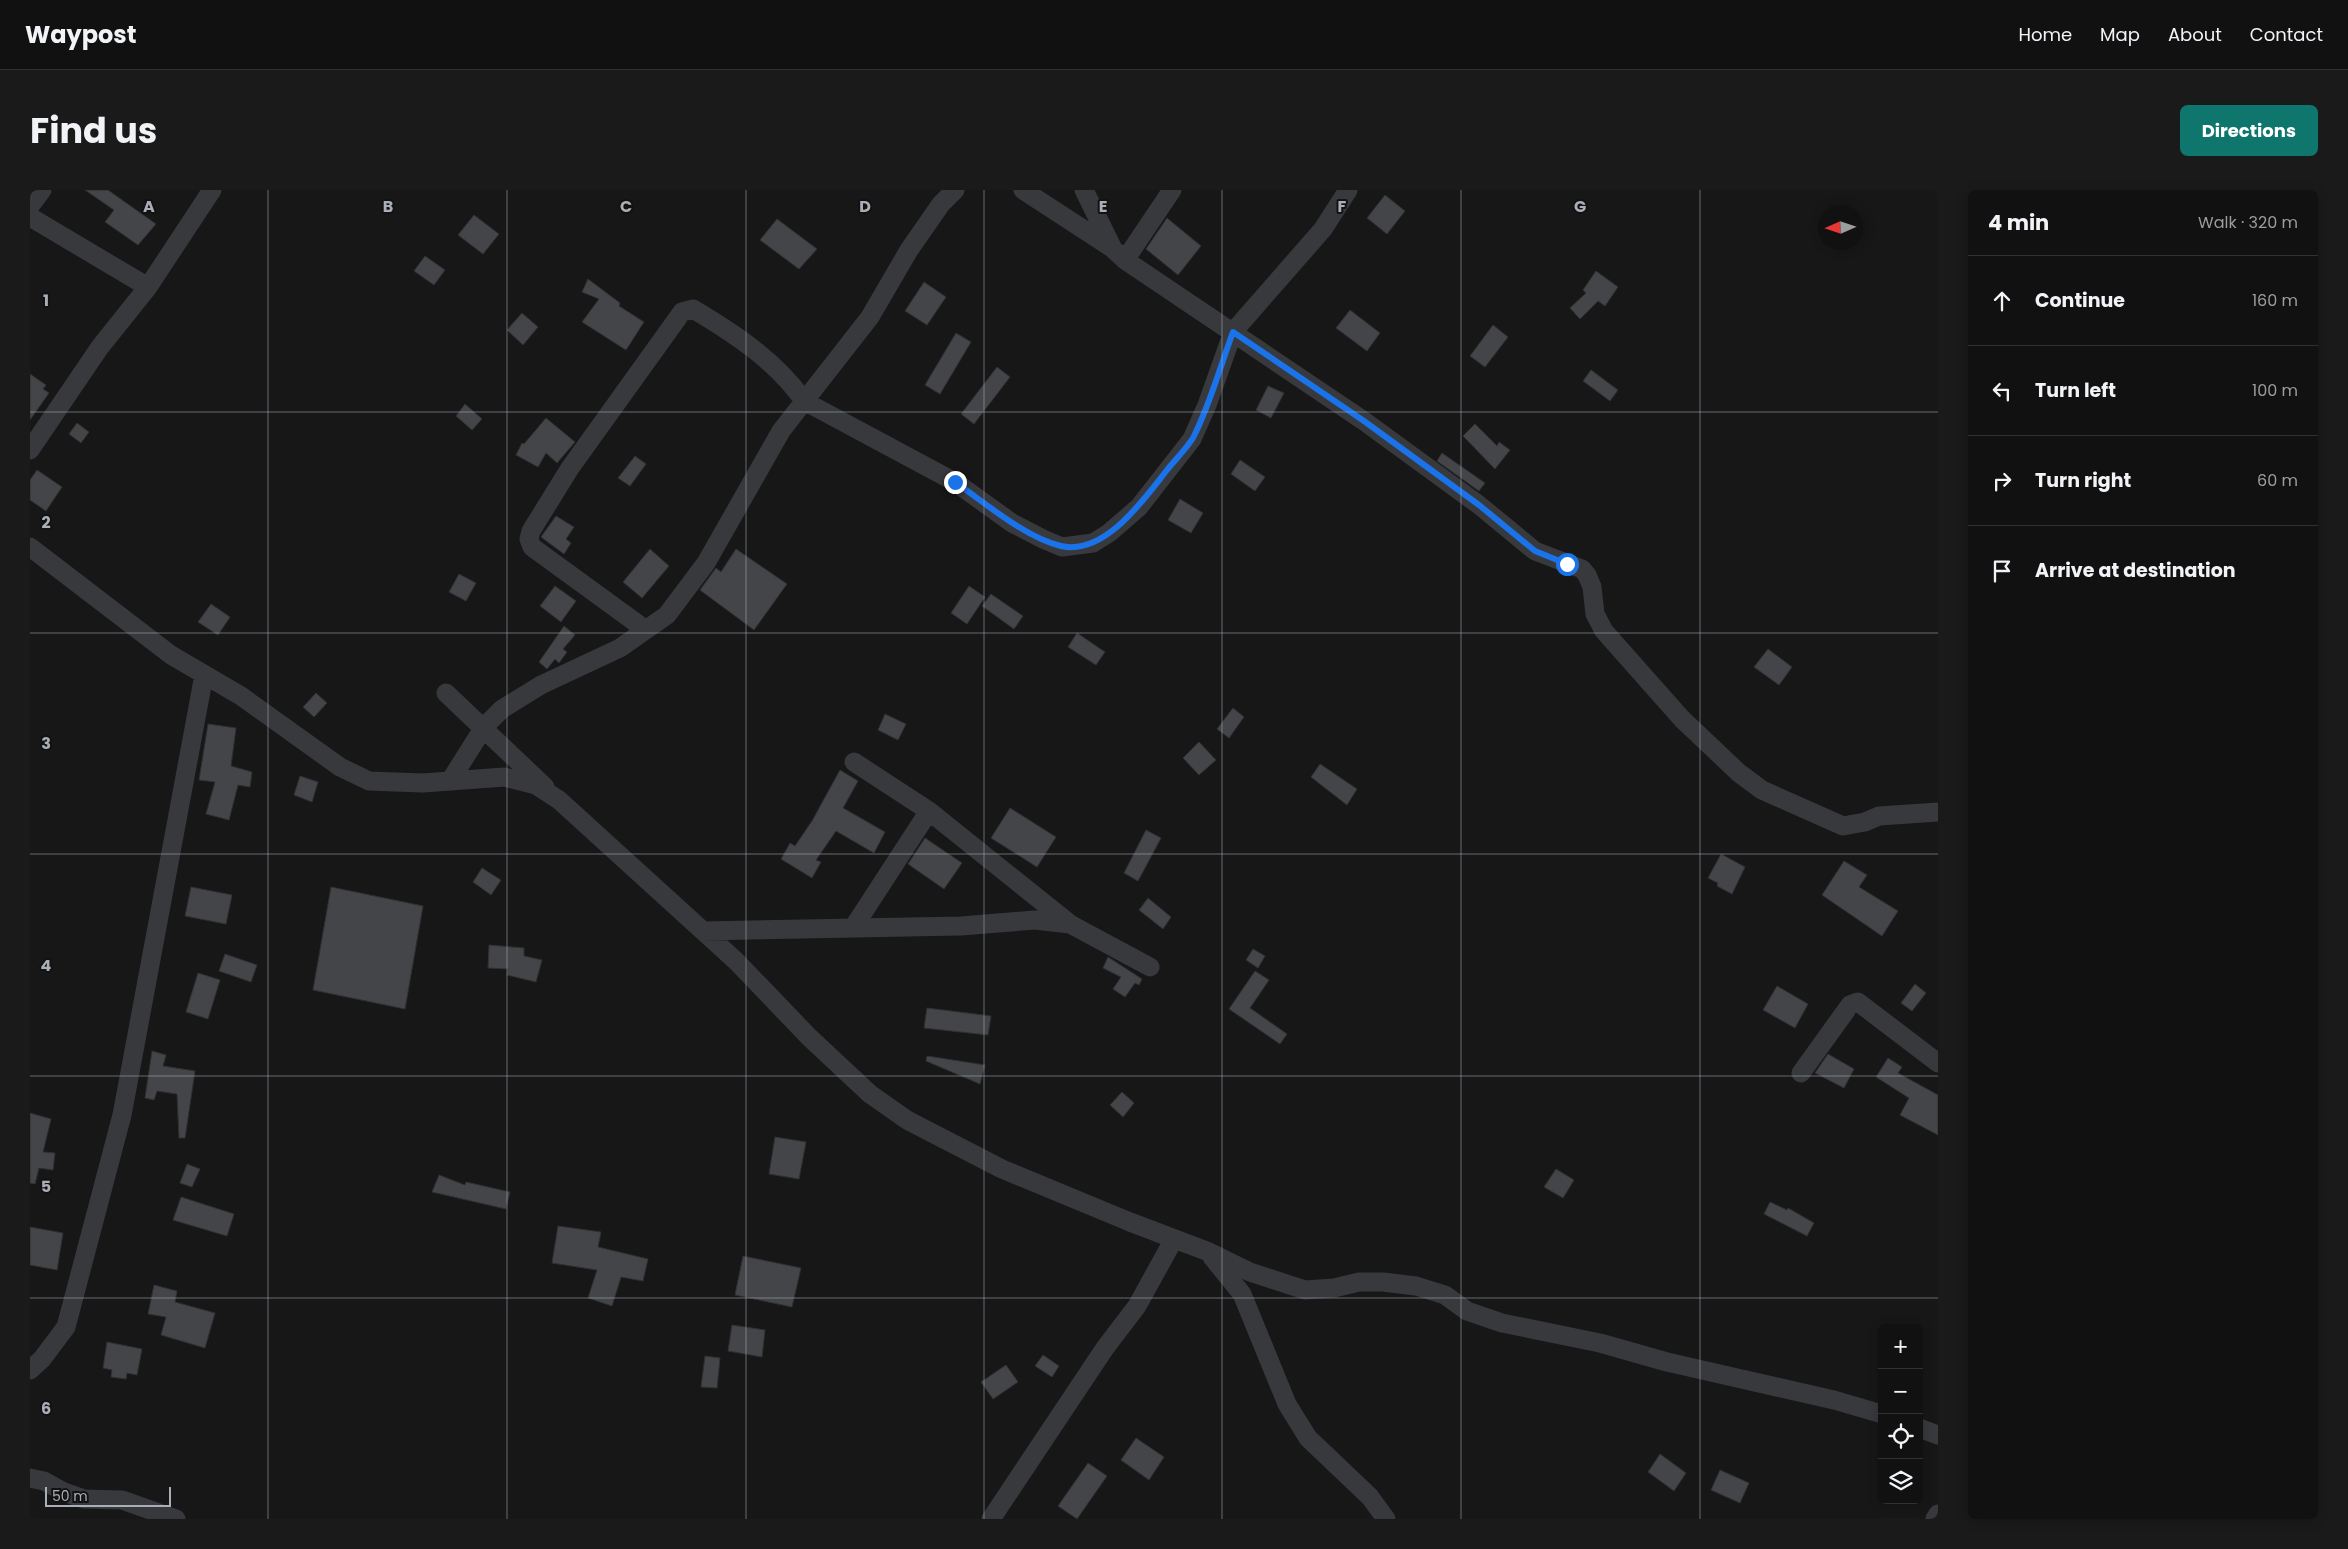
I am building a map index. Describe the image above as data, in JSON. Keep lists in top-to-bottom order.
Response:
{
  "scale_bar": "50 m",
  "north": "left",
  "page": {
    "header": "Waypost",
    "nav": [
      "Home",
      "Map",
      "About",
      "Contact"
    ],
    "title": "Find us",
    "buttons": "Directions",
    "heading": ["4 min", "Walk · 320 m"],
    "list": [
      ["Continue", "160 m"],
      ["Turn left", "100 m"],
      ["Turn right", "60 m"],
      "Arrive at destination"
    ],
    "map_buttons": ["+", "−"],
    "scale": "50 m"
  },
  "grid": {
    "columns": [
      "A",
      "B",
      "C",
      "D",
      "E",
      "F",
      "G"
    ],
    "rows": [
      "1",
      "2",
      "3",
      "4",
      "5",
      "6"
    ]
  }
}
